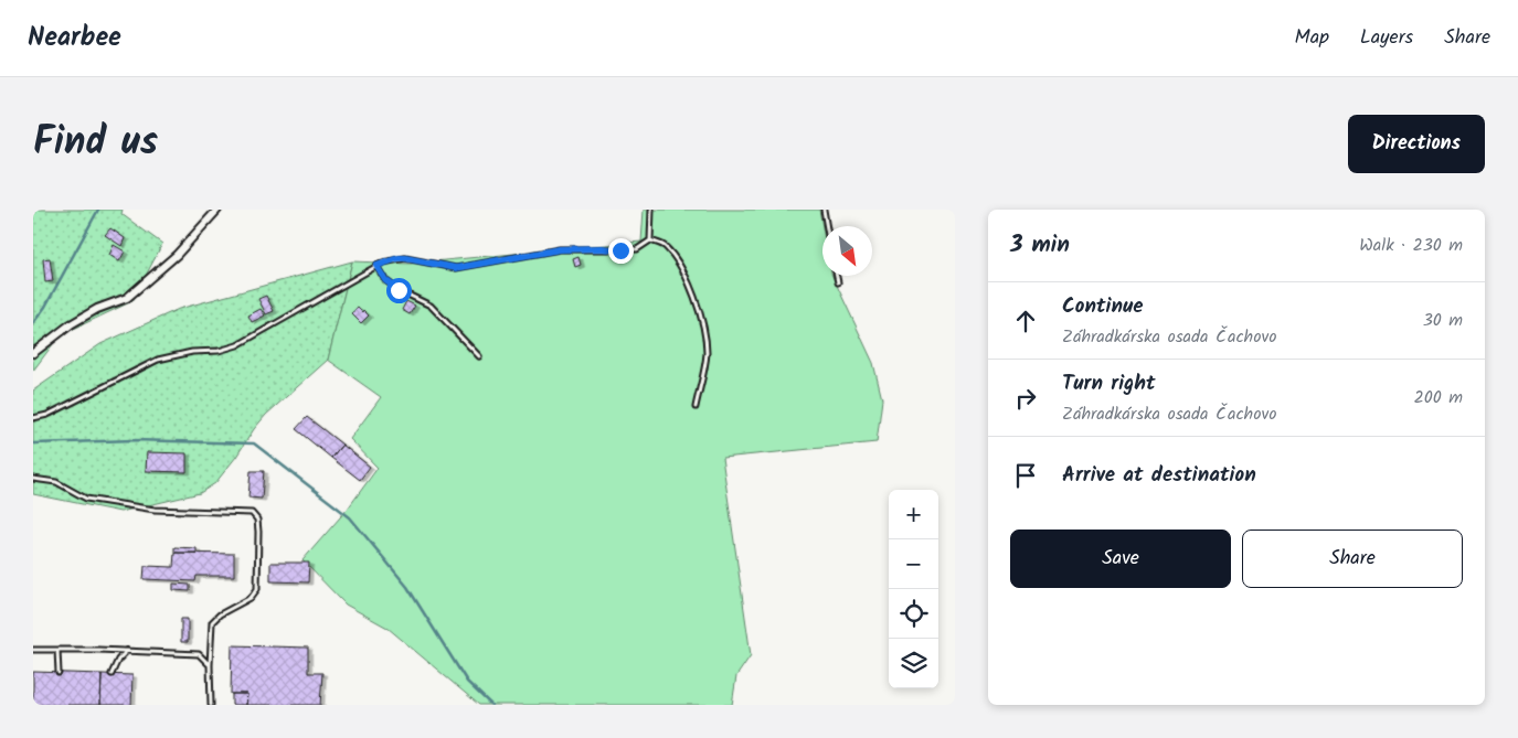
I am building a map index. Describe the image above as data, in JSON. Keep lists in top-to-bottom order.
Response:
{
  "north": "bottom right",
  "page": {
    "header": "Nearbee",
    "nav": ["Map", "Layers", "Share"],
    "title": "Find us",
    "buttons": [
      "Directions",
      ["Save", "Share"]
    ],
    "heading": ["3 min", "Walk · 230 m"],
    "list": [
      ["Continue", "Záhradkárska osada Čachovo", "30 m"],
      ["Turn right", "Záhradkárska osada Čachovo", "200 m"],
      "Arrive at destination"
    ],
    "map_buttons": ["+", "−"]
  }
}
